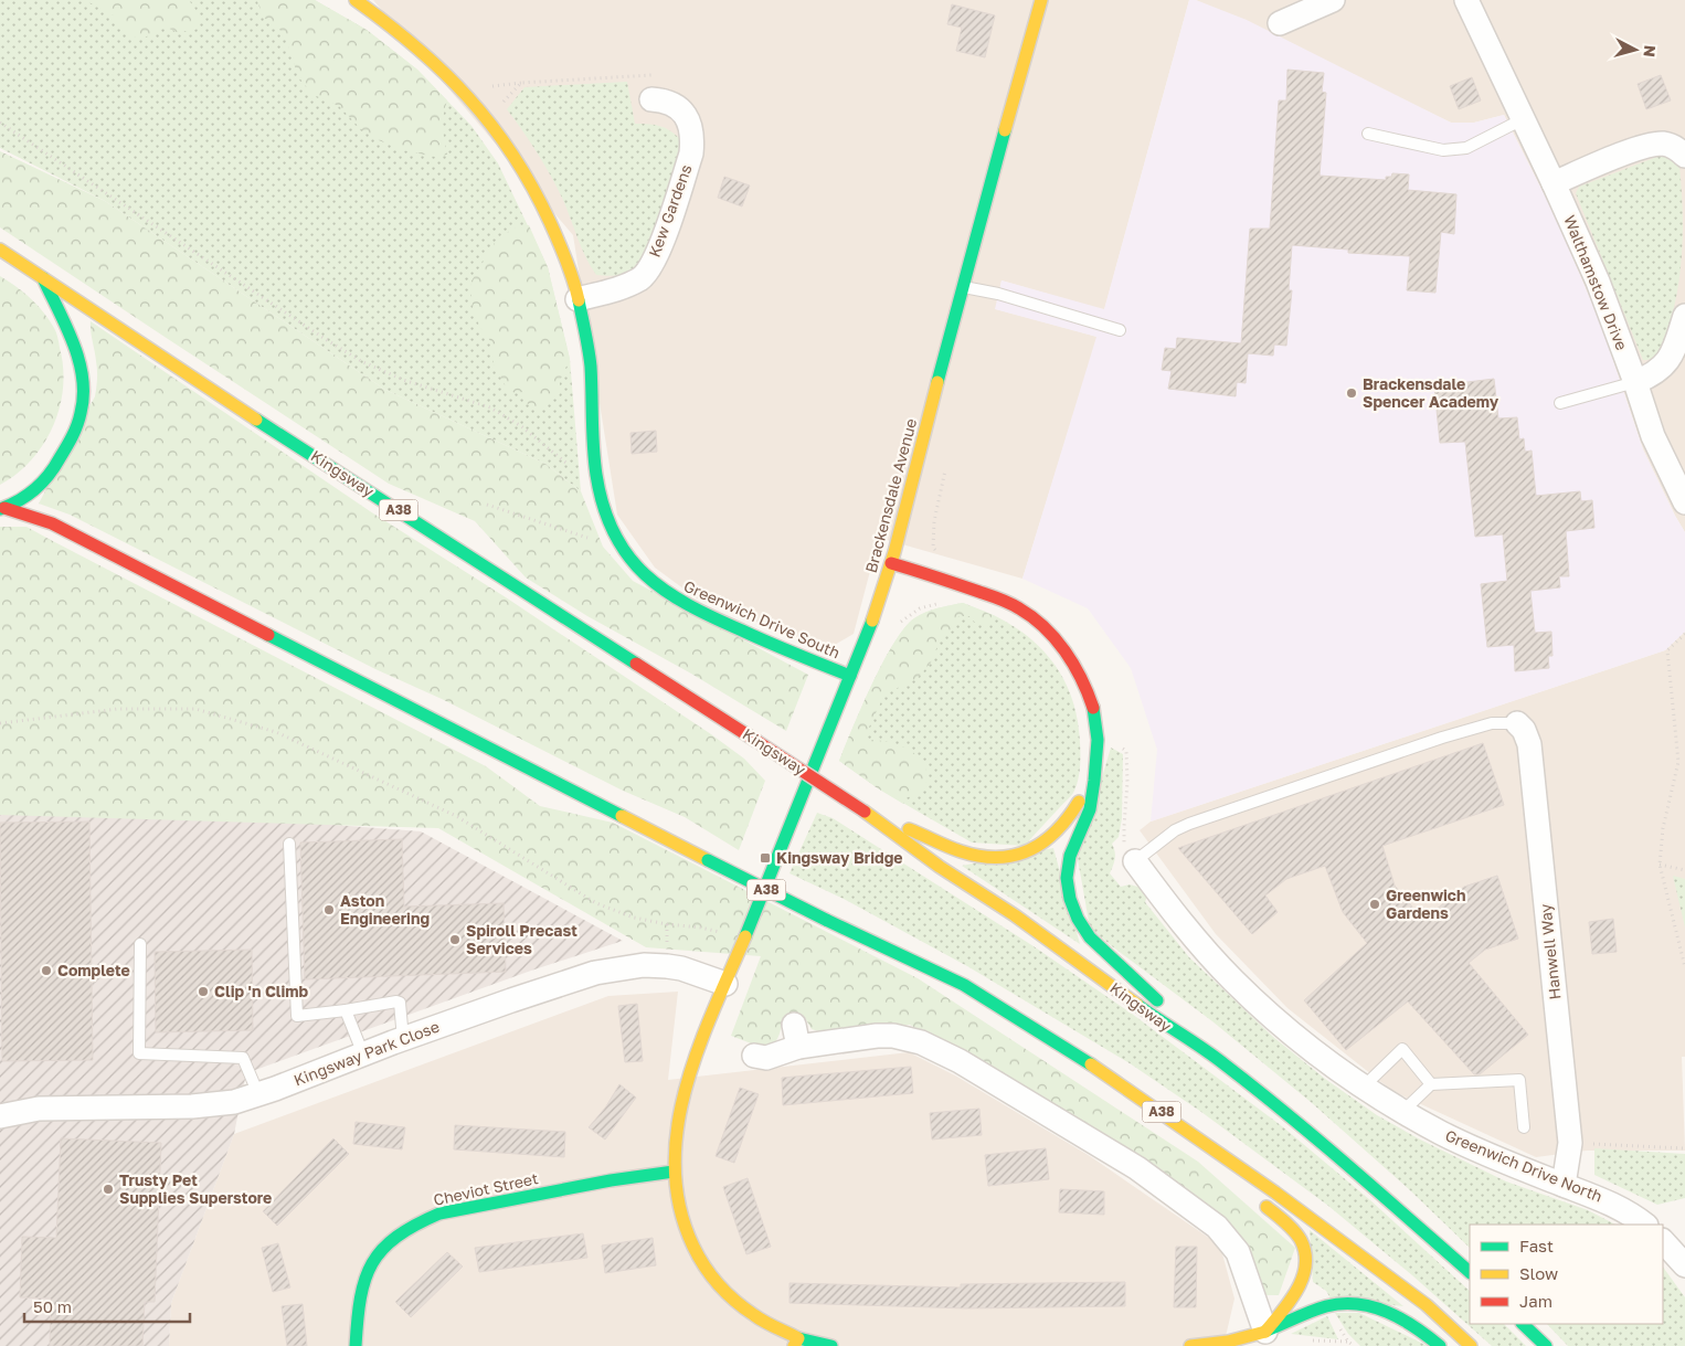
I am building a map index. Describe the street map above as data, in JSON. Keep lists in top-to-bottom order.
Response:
{
  "streets": {
    "main road": [
      "Kingsway",
      "Brackensdale Avenue",
      "A38",
      "Greenwich Drive South",
      "Cheviot Street"
    ],
    "street": [
      "Kew Gardens",
      "Walthamstow Drive",
      "Hanwell Way",
      "Kingsway Park Close",
      "Greenwich Drive North"
    ]
  },
  "crossings": [
    ["Kew Gardens", "Greenwich Drive South"],
    ["Kingsway", "A38"],
    ["Brackensdale Avenue", "Greenwich Drive South"],
    ["Brackensdale Avenue", "Kingsway Park Close"],
    ["Brackensdale Avenue", "Cheviot Street"],
    ["Hanwell Way", "Greenwich Drive North"]
  ],
  "places": {
    "other": [
      "Brackensdale Spencer Academy",
      "Greenwich Gardens",
      "Aston Engineering",
      "Spiroll Precast Services",
      "Complete",
      "Clip 'n Climb",
      "Trusty Pet Supplies Superstore"
    ],
    "transit": ["Kingsway Bridge"]
  },
  "legend": ["Fast", "Slow", "Jam"],
  "scale_bar": "50 m",
  "north": "right"
}
